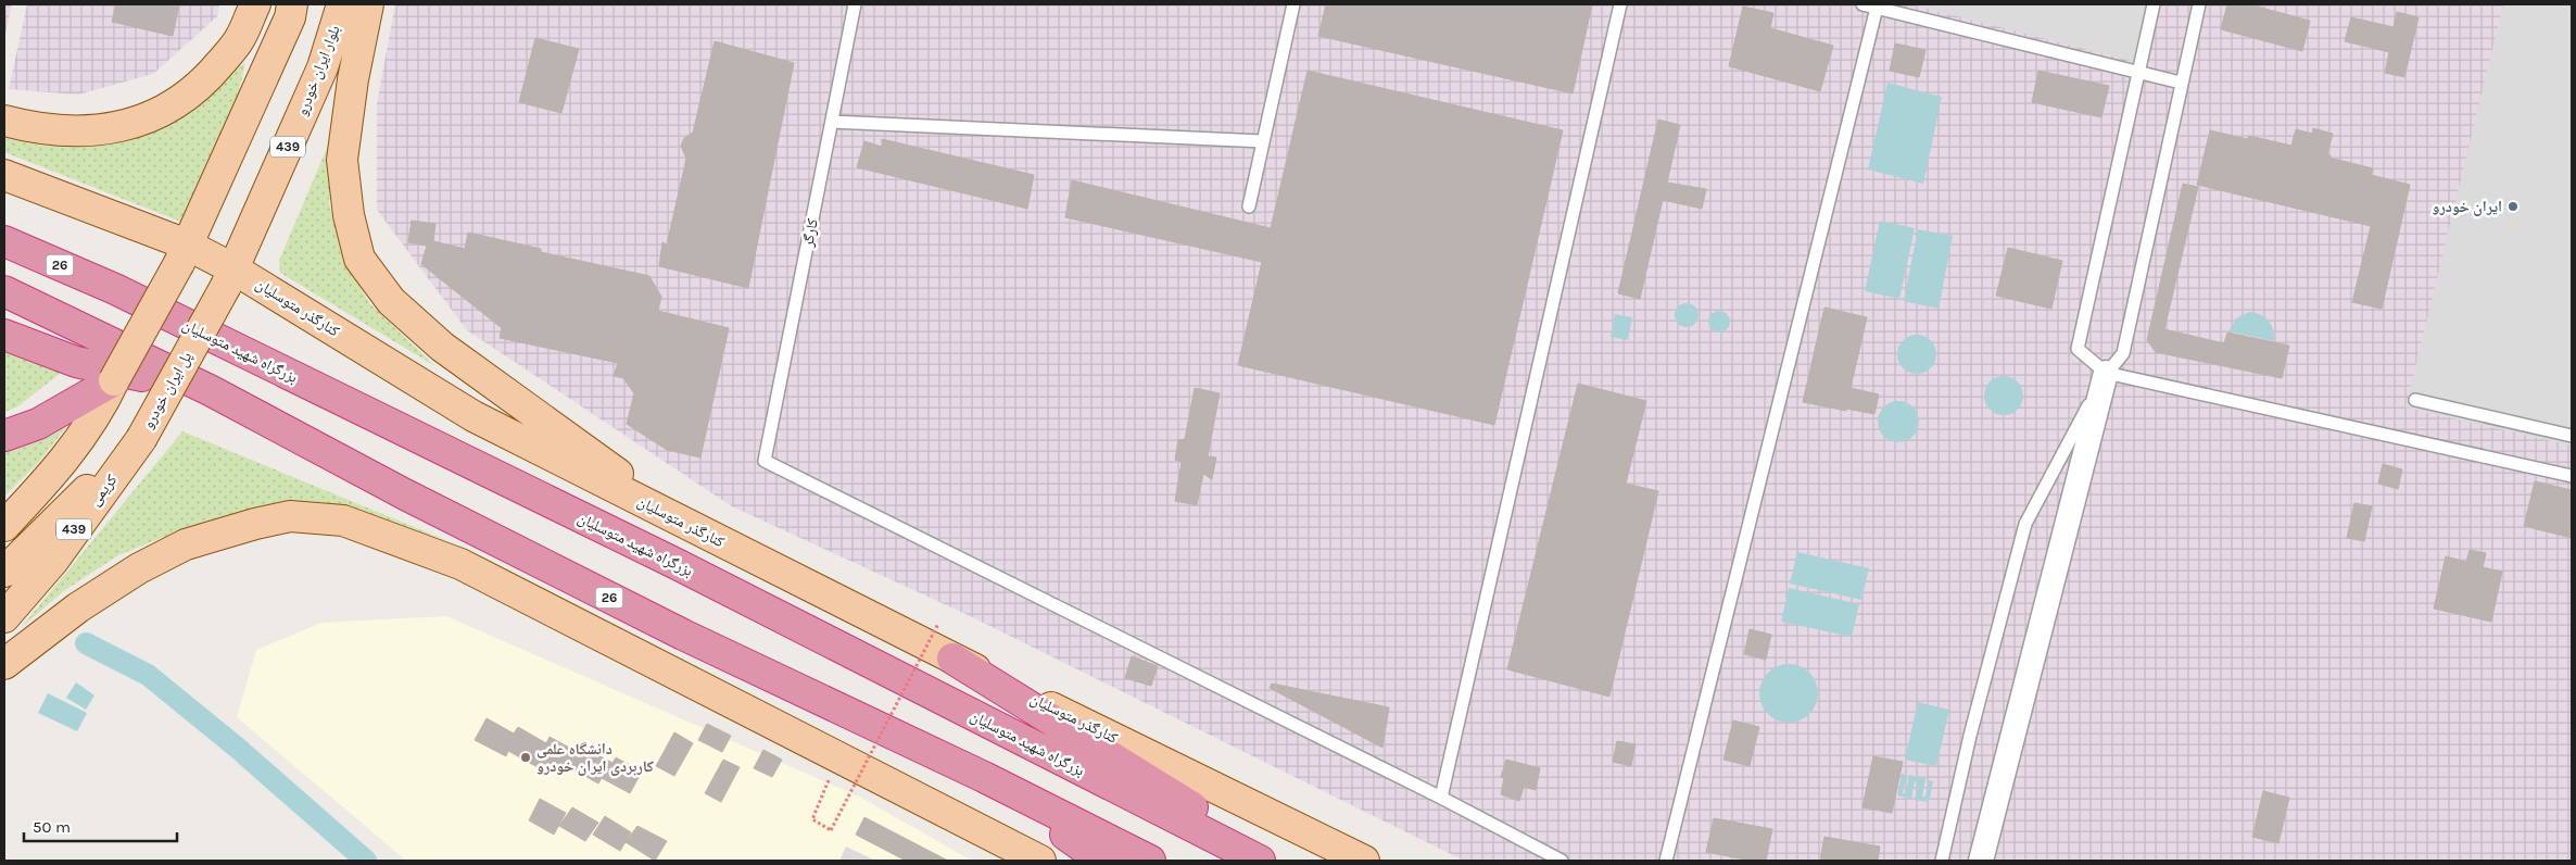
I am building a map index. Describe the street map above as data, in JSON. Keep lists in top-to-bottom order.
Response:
{
  "streets": {
    "highway": ["26", "بزرگراه شهید متوسلیان"],
    "main road": [
      "بلوار ایران خودرو",
      "439",
      "کنارگذر متوسلیان",
      "پل ایران‌ خودرو",
      "کریمی"
    ],
    "lane": ["کارگر"]
  },
  "crossings": [
    ["بلوار ایران خودرو", "کنارگذر متوسلیان"],
    ["بلوار ایران خودرو", "پل ایران‌ خودرو"],
    ["کنارگذر متوسلیان", "پل ایران‌ خودرو"],
    ["پل ایران‌ خودرو", "کریمی"]
  ],
  "places": ["ایران خودرو", "دانشگاه علمی کاربردی ایران خودرو"],
  "scale_bar": "50 m"
}
